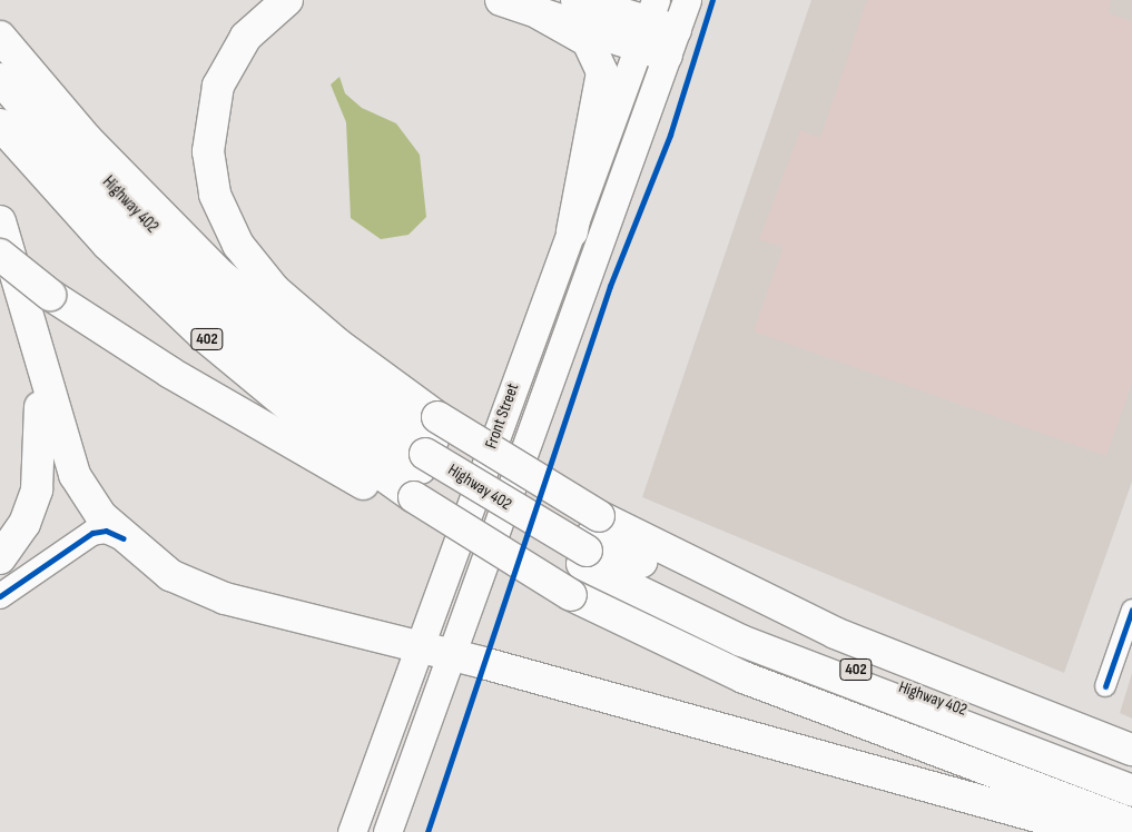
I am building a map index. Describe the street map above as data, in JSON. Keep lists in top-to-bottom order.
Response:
{
  "streets": {
    "highway": ["Highway 402", "402"],
    "main road": ["Front Street"]
  }
}
